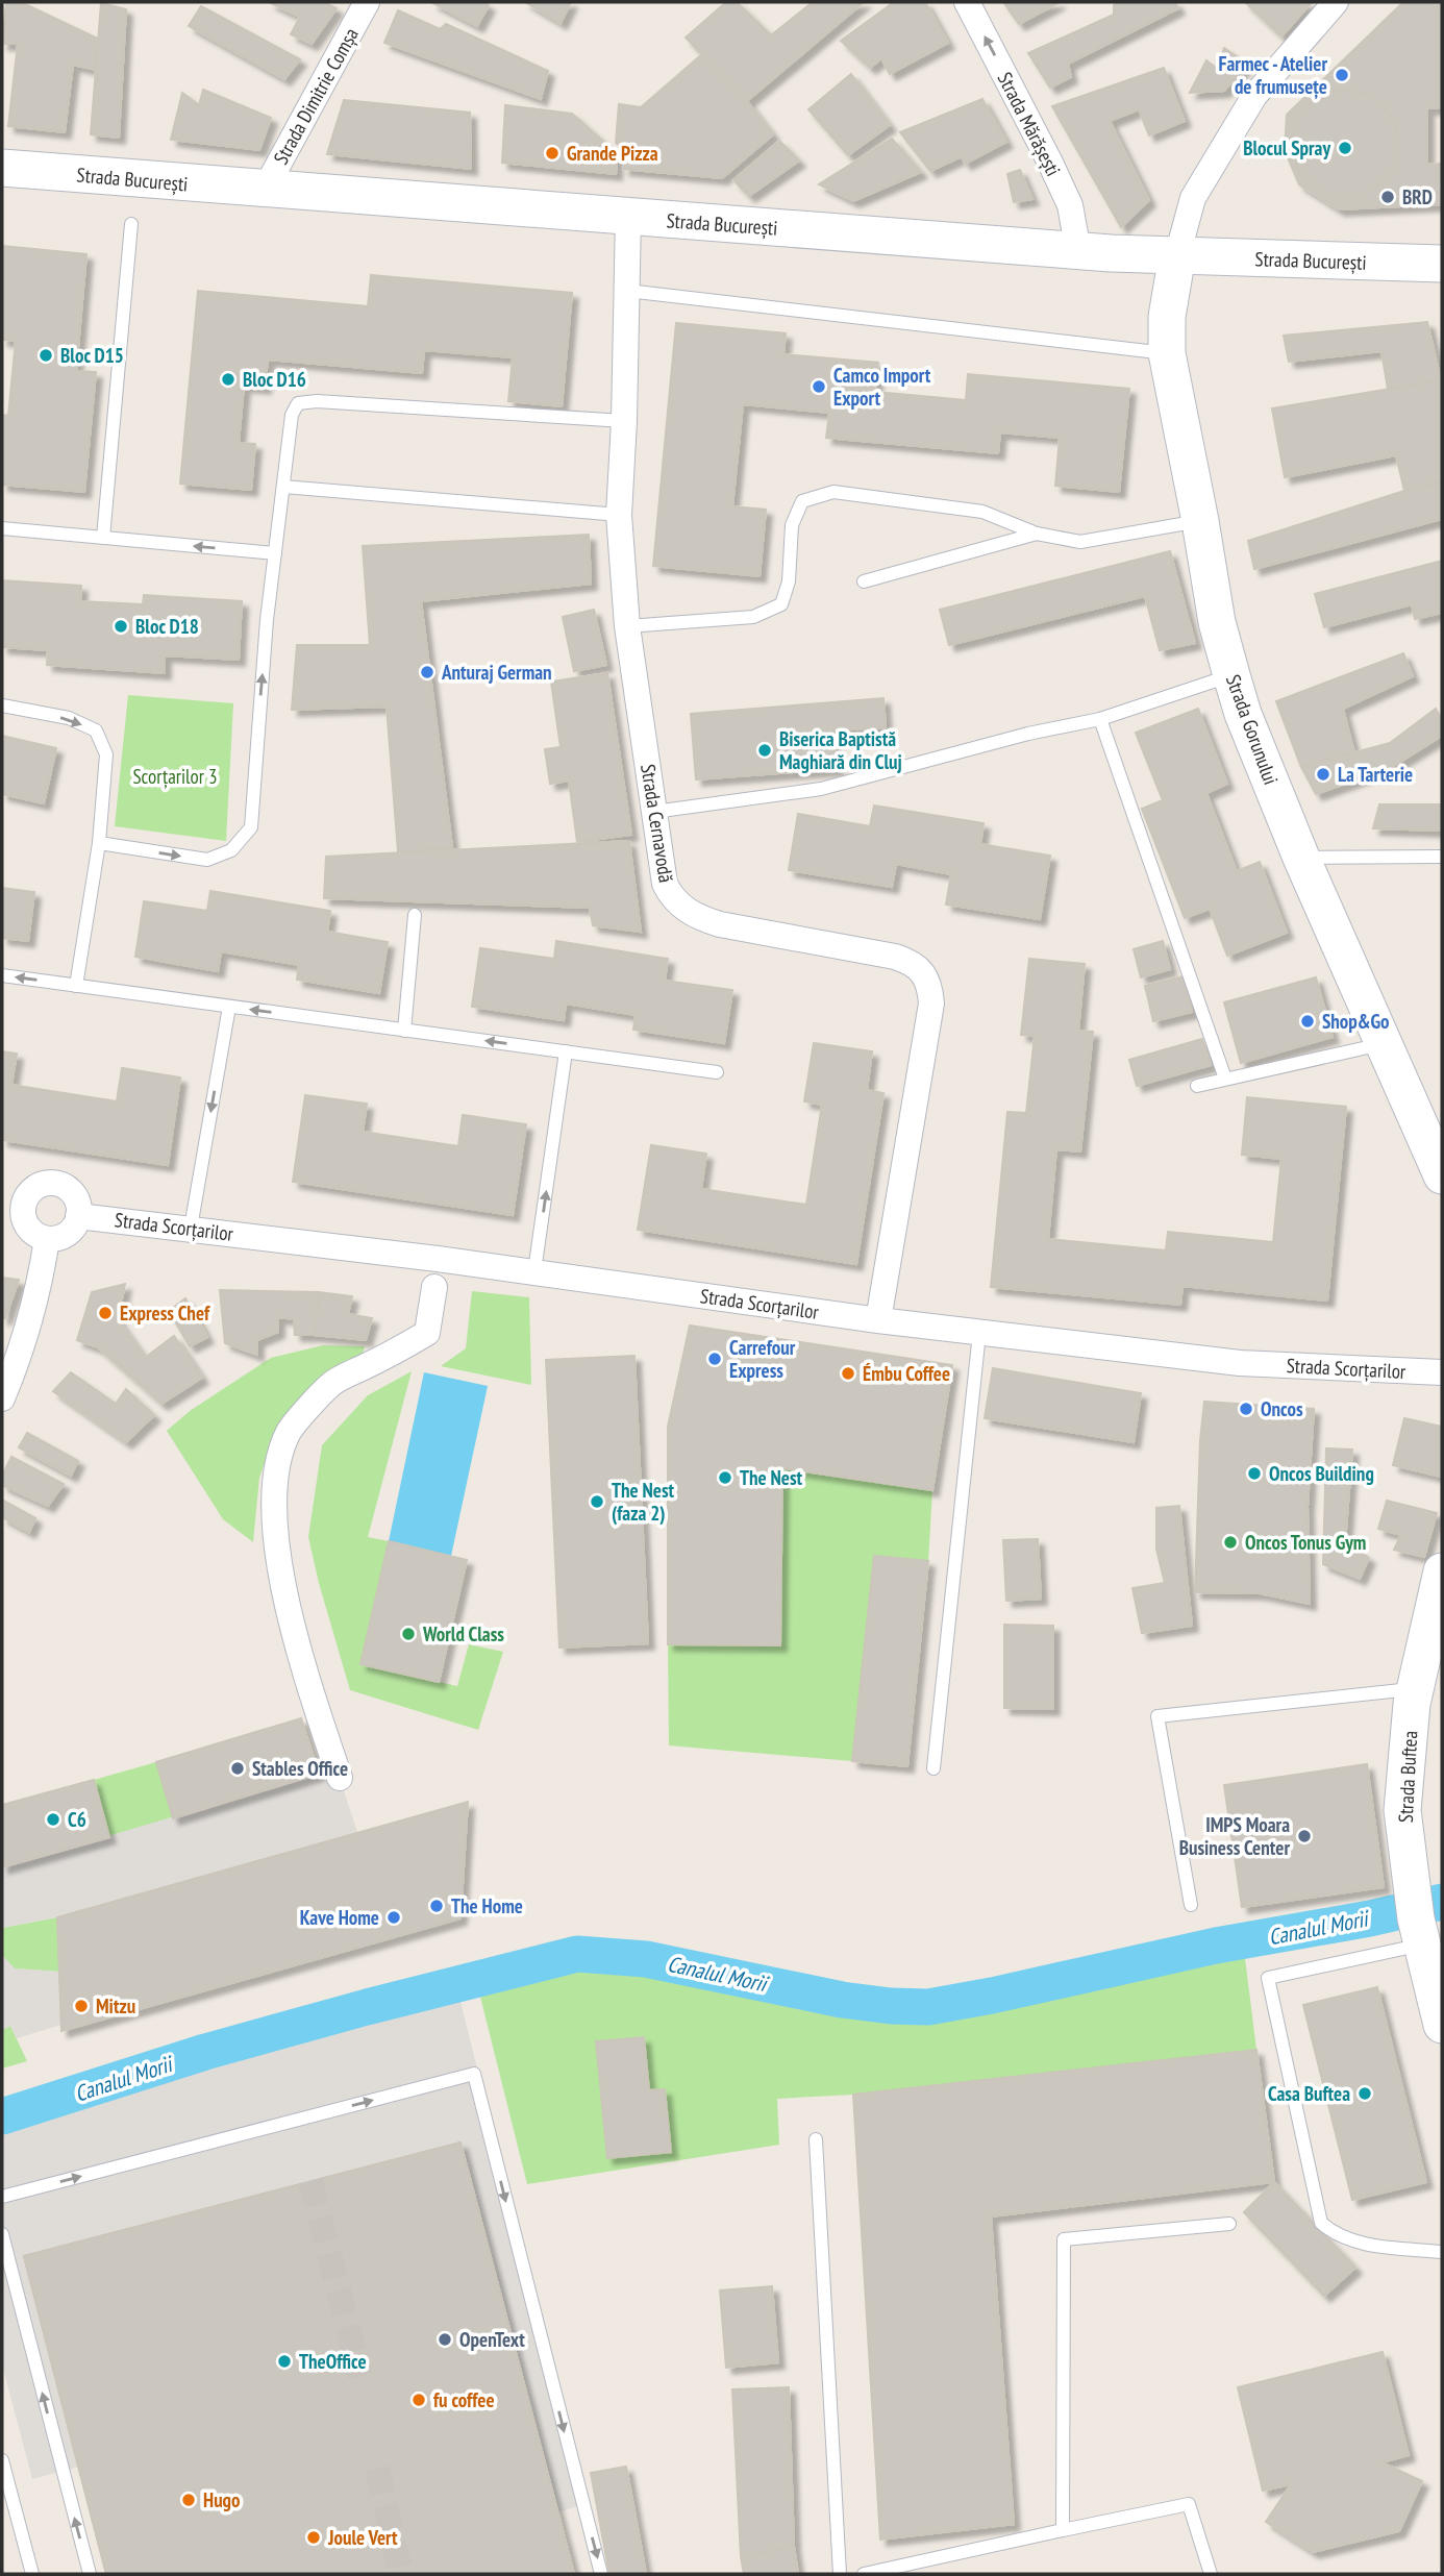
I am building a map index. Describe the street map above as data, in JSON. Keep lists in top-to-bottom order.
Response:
{
  "streets": {
    "street": [
      "Strada Dimitrie Comșa",
      "Strada Mărășești",
      "Strada București",
      "Strada Gorunului",
      "Strada Cernavodă",
      "Strada Scorțarilor",
      "Strada Buftea"
    ]
  },
  "crossings": [
    ["Strada Dimitrie Comșa", "Strada București"],
    ["Strada Mărășești", "Strada București"],
    ["Strada București", "Strada Gorunului"],
    ["Strada București", "Strada Cernavodă"],
    ["Strada Cernavodă", "Strada Scorțarilor"]
  ],
  "one_way": ["Strada Mărășești"],
  "water": ["Canalul Morii"],
  "parks": ["Scorțarilor 3"],
  "places": [
    "Farmec - Atelier de frumusețe",
    "Blocul Spray",
    "Grande Pizza",
    "BRD",
    "Bloc D15",
    "Bloc D16",
    "Camco Import Export",
    "Bloc D18",
    "Anturaj German",
    "Biserica Baptistă Maghiară din Cluj",
    "La Tarterie",
    "Shop&Go",
    "Express Chef",
    "Carrefour Express",
    "Émbu Coffee",
    "Oncos",
    "Oncos Building",
    "The Nest",
    "The Nest (faza 2)",
    "Oncos Tonus Gym",
    "World Class",
    "Stables Office",
    "C6",
    "IMPS Moara Business Center",
    "The Home",
    "Kave Home",
    "Mitzu",
    "Casa Buftea",
    "OpenText",
    "TheOffice",
    "fu coffee",
    "Hugo",
    "Joule Vert"
  ]
}
